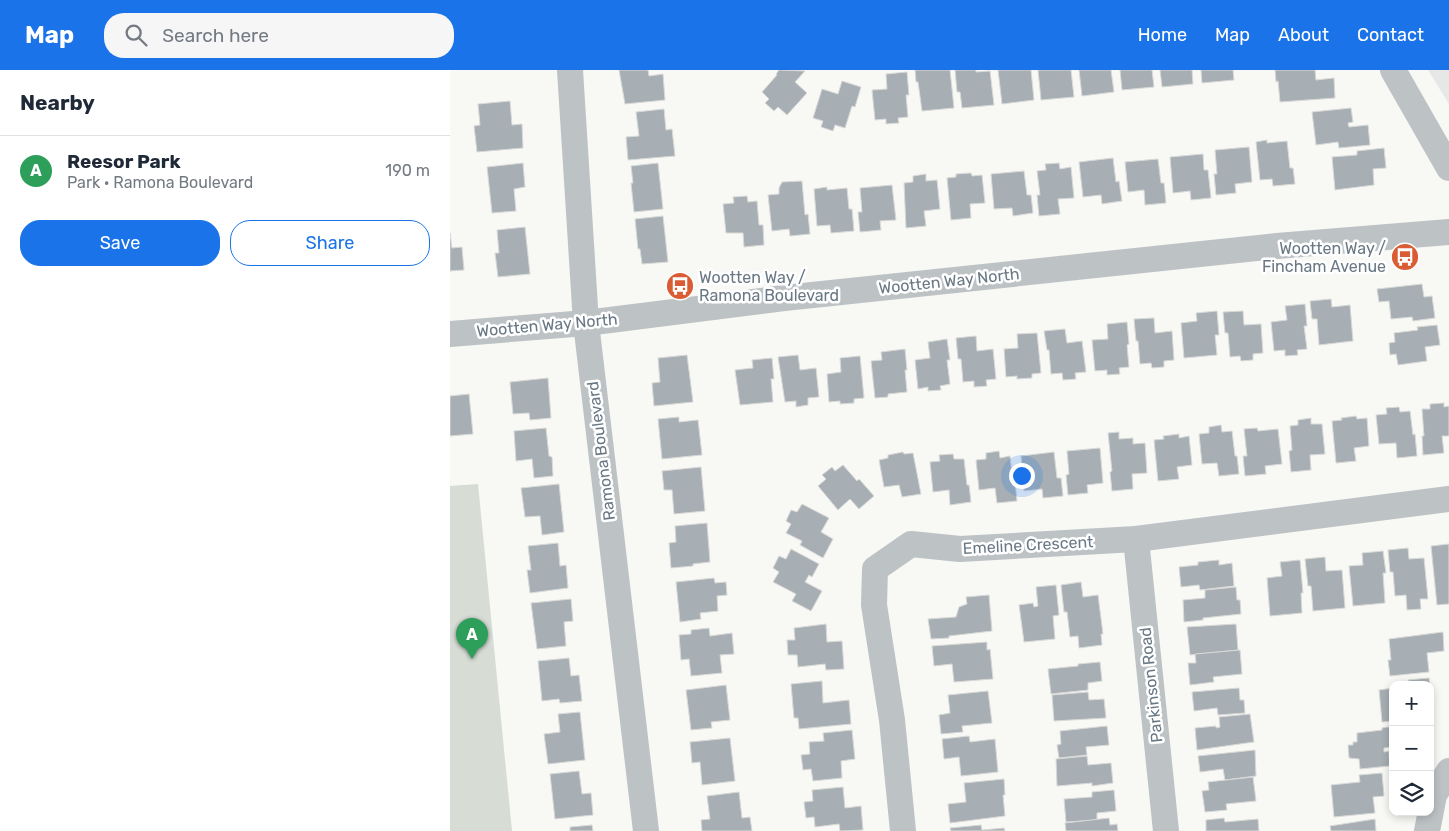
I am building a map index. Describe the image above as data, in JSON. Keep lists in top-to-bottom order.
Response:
{
  "streets": {
    "street": [
      "Wootten Way North",
      "Ramona Boulevard",
      "Emeline Crescent",
      "Parkinson Road"
    ]
  },
  "crossings": [
    ["Wootten Way North", "Ramona Boulevard"],
    ["Emeline Crescent", "Parkinson Road"]
  ],
  "places": {
    "bus stop": ["Wootten Way / Fincham Avenue", "Wootten Way / Ramona Boulevard"]
  },
  "page": {
    "header": "Map",
    "search": "Search here",
    "nav": [
      "Home",
      "Map",
      "About",
      "Contact"
    ],
    "heading": "Nearby",
    "list": [
      {
        "mark": "A",
        "name": "Reesor Park",
        "note": "Park · Ramona Boulevard",
        "value": "190 m"
      }
    ],
    "buttons": ["Save", "Share"],
    "pins": "A",
    "map_buttons": ["+", "−"]
  }
}
